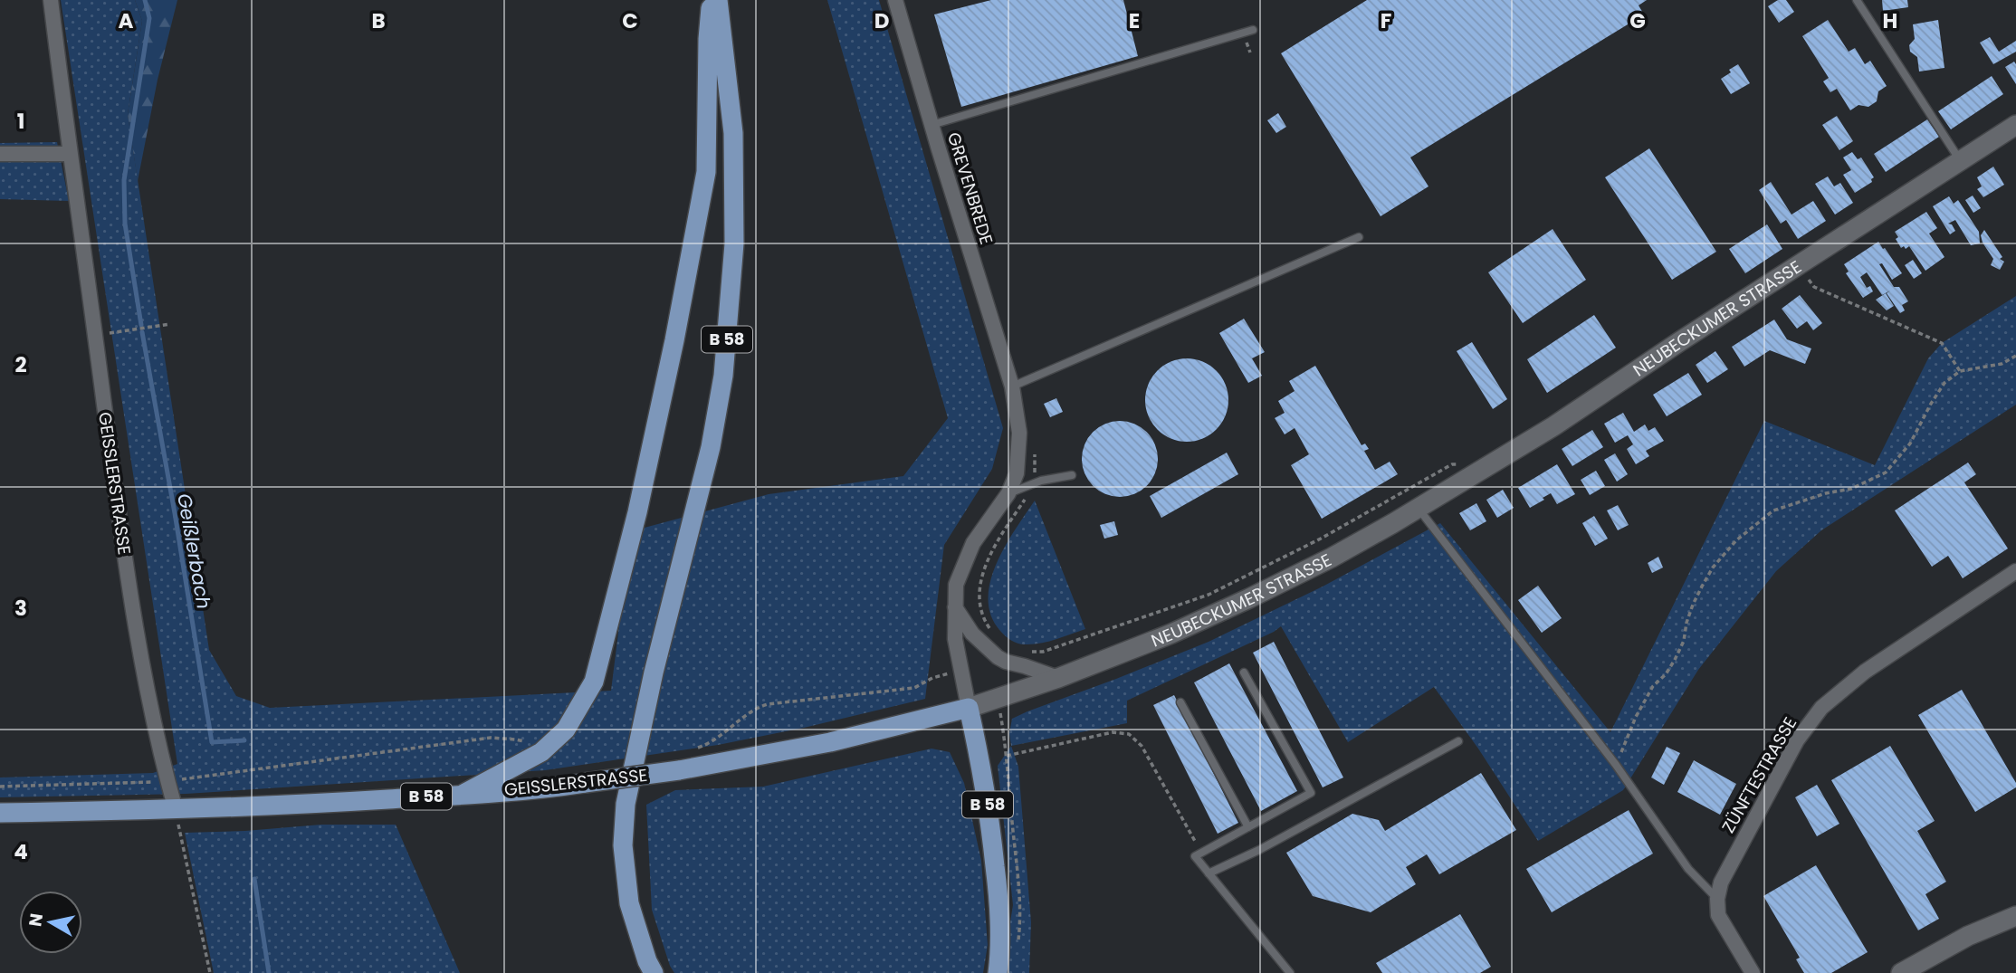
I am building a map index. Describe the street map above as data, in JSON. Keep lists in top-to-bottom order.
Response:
{
  "streets": {
    "main road": ["NEUBECKUMER STRASSE", "B 58", "GEISSLERSTRASSE"],
    "street": ["GREVENBREDE", "ZÜNFTESTRASSE"]
  },
  "crossings": [
    ["GREVENBREDE", "NEUBECKUMER STRASSE"],
    ["GREVENBREDE", "B 58"],
    ["GREVENBREDE", "GEISSLERSTRASSE"],
    ["NEUBECKUMER STRASSE", "B 58"],
    ["NEUBECKUMER STRASSE", "GEISSLERSTRASSE"],
    ["B 58", "GEISSLERSTRASSE"]
  ],
  "water": ["Geißlerbach"],
  "north": "left",
  "grid": {
    "columns": [
      "A",
      "B",
      "C",
      "D",
      "E",
      "F",
      "G",
      "H"
    ],
    "rows": [
      "1",
      "2",
      "3",
      "4"
    ]
  }
}
